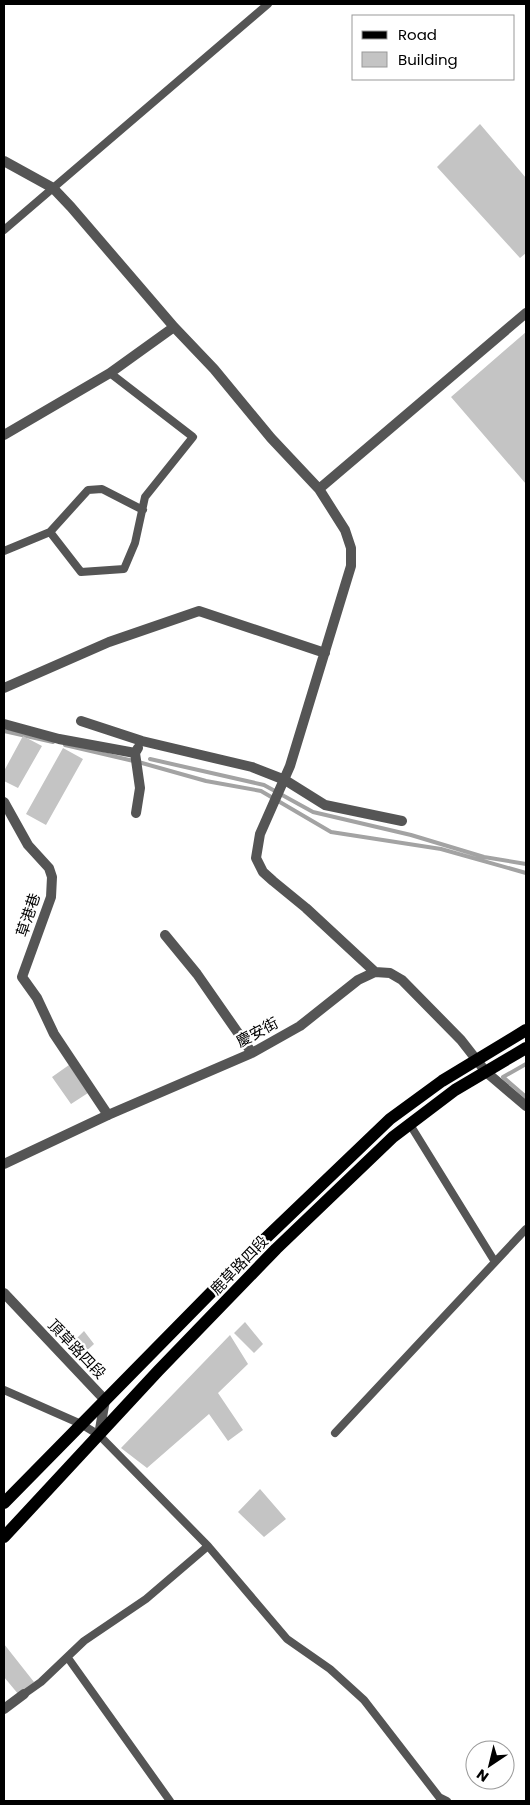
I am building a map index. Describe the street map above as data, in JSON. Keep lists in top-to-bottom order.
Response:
{
  "streets": {
    "main road": ["鹿草路四段"],
    "street": ["草港巷", "慶安街", "頂草路四段"]
  },
  "crossings": [
    ["草港巷", "慶安街"],
    ["鹿草路四段", "頂草路四段"]
  ],
  "legend": ["Road", "Building"],
  "north": "bottom left"
}
